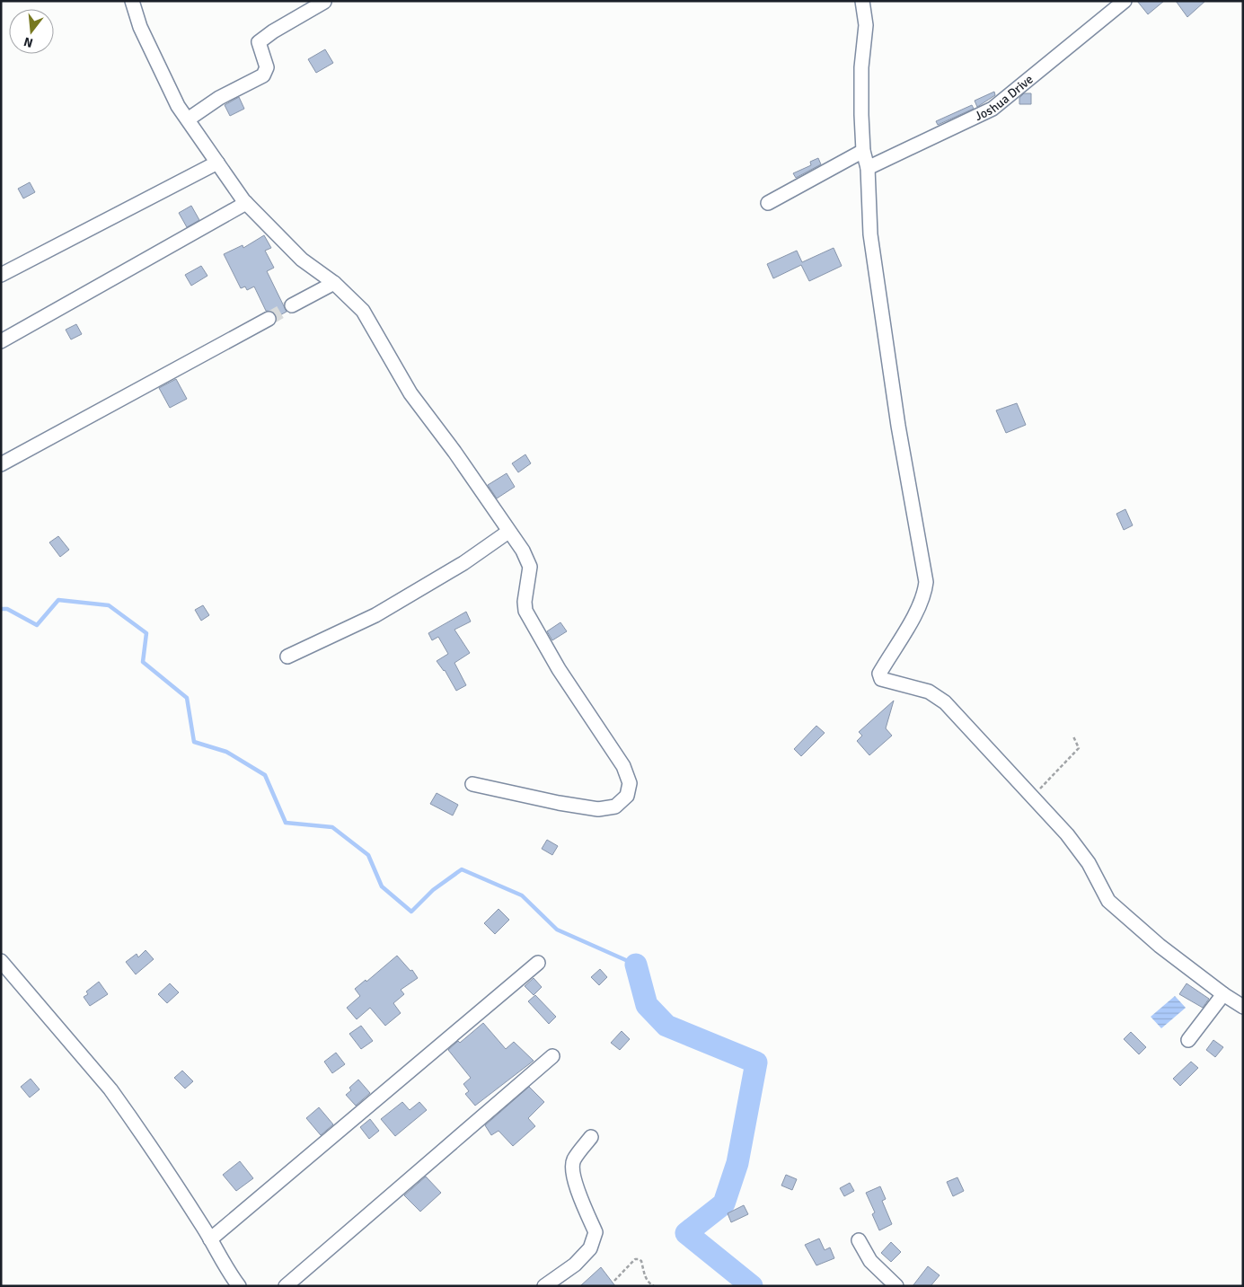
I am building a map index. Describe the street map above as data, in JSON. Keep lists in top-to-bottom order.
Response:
{
  "streets": {
    "street": ["Joshua Drive"]
  },
  "north": "bottom"
}
